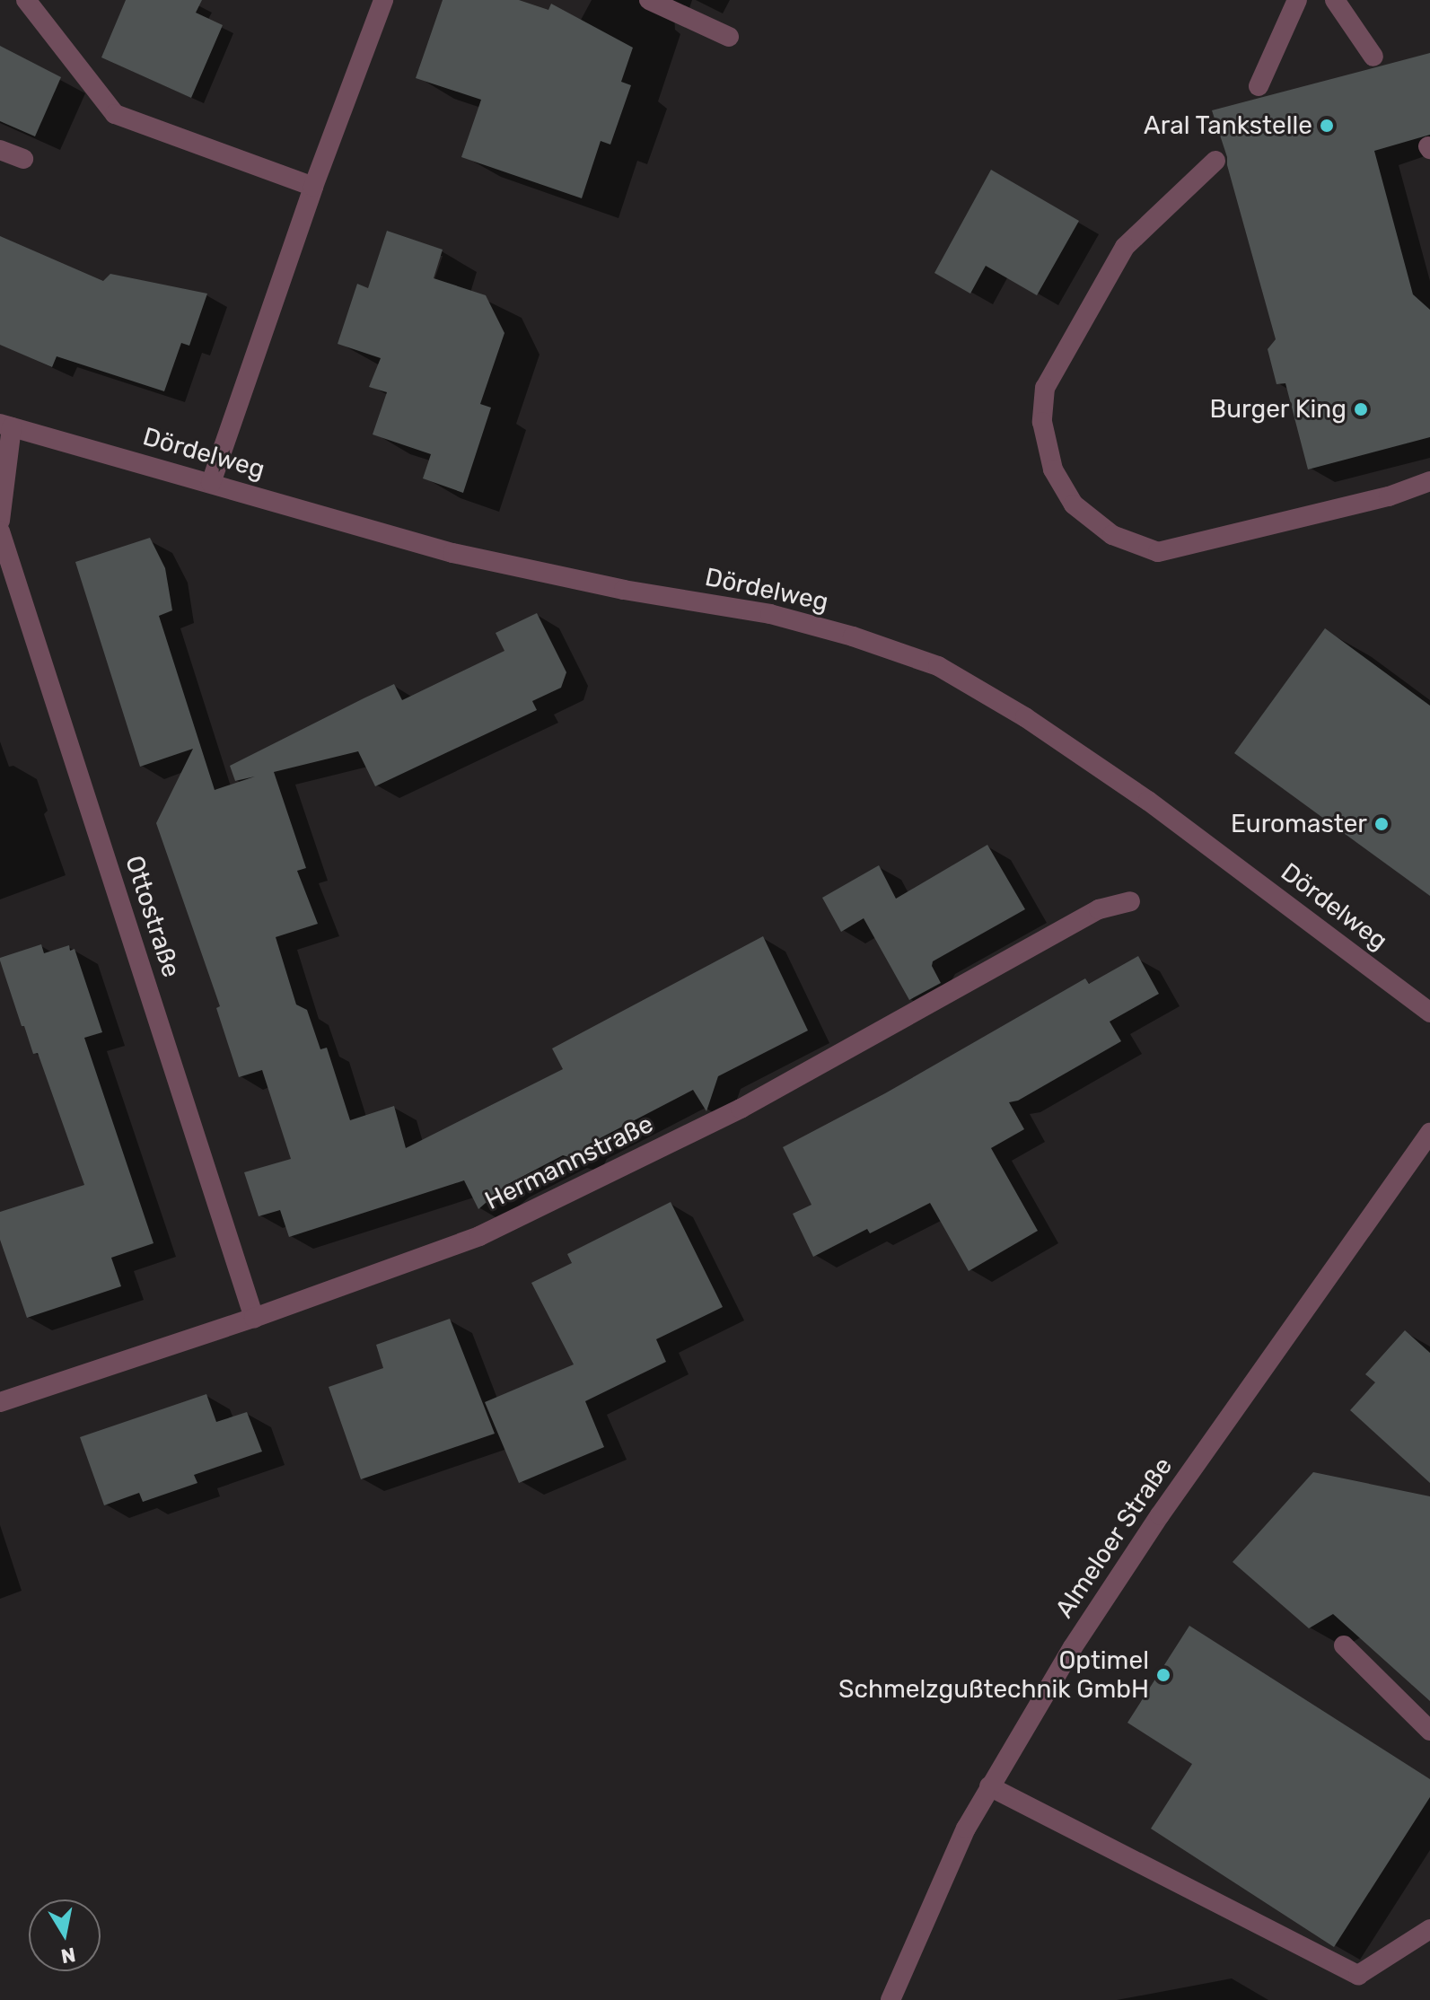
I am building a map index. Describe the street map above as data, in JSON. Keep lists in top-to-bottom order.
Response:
{
  "streets": {
    "street": [
      "Dördelweg",
      "Ottostraße",
      "Hermannstraße",
      "Almeloer Straße"
    ]
  },
  "crossings": [
    ["Ottostraße", "Hermannstraße"]
  ],
  "places": [
    "Aral Tankstelle",
    "Burger King",
    "Euromaster",
    "Optimel Schmelzgußtechnik GmbH"
  ],
  "north": "bottom"
}
